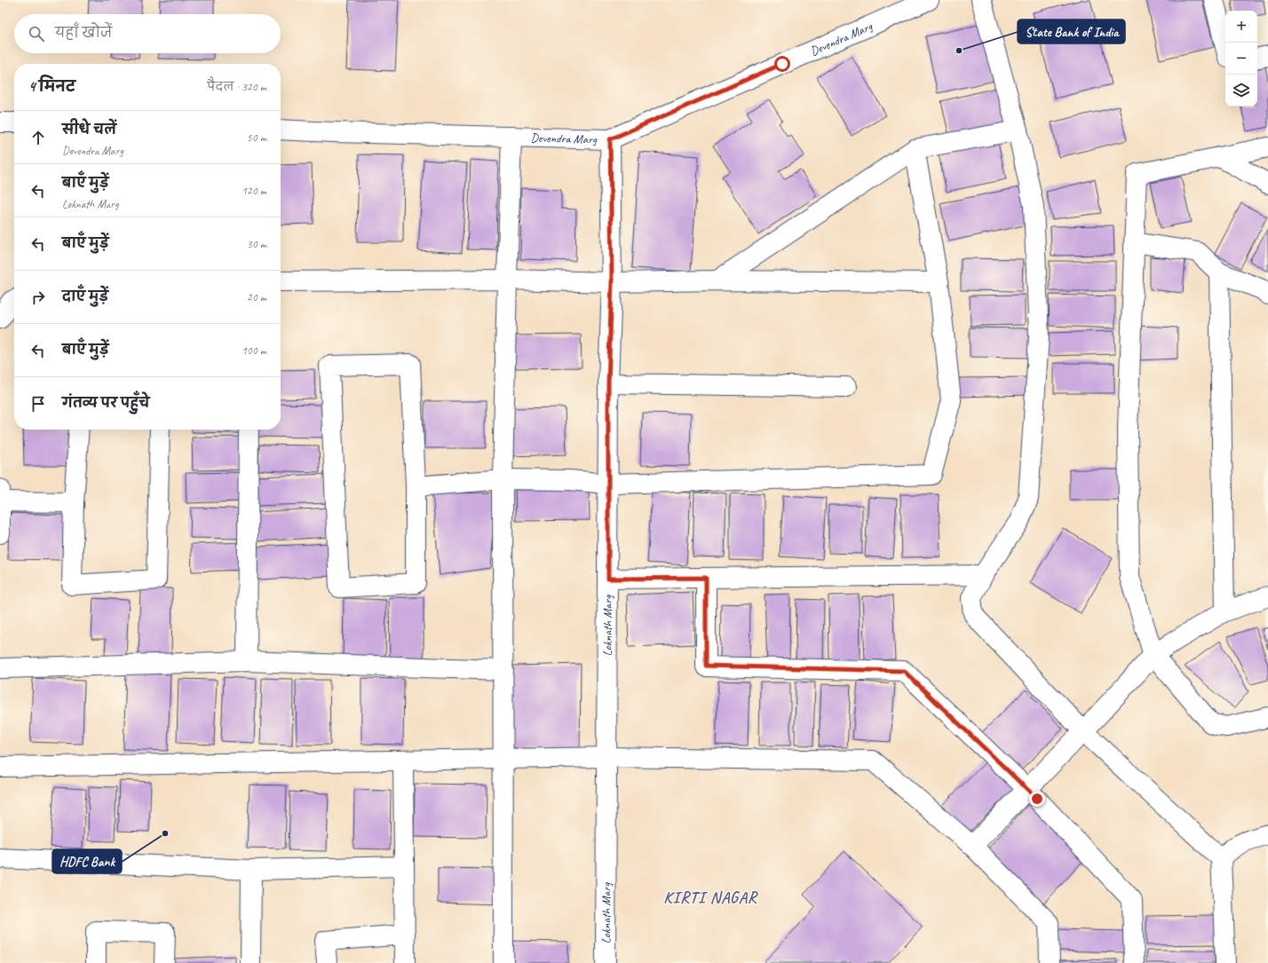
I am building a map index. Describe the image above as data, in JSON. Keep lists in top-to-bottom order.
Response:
{
  "streets": {
    "street": ["Devendra Marg", "Loknath Marg"]
  },
  "crossings": [
    ["Devendra Marg", "Loknath Marg"]
  ],
  "districts": ["KIRTI NAGAR"],
  "places": ["State Bank of India", "HDFC Bank"],
  "page": {
    "map_buttons": ["+", "−"],
    "search": "यहाँ खोजें",
    "heading": ["4 मिनट", "पैदल · 320 m"],
    "list": [
      ["सीधे चलें", "Devendra Marg", "50 m"],
      ["बाएँ मुड़ें", "Loknath Marg", "120 m"],
      ["बाएँ मुड़ें", "30 m"],
      ["दाएँ मुड़ें", "20 m"],
      ["बाएँ मुड़ें", "100 m"],
      "गंतव्य पर पहुँचे"
    ]
  }
}
